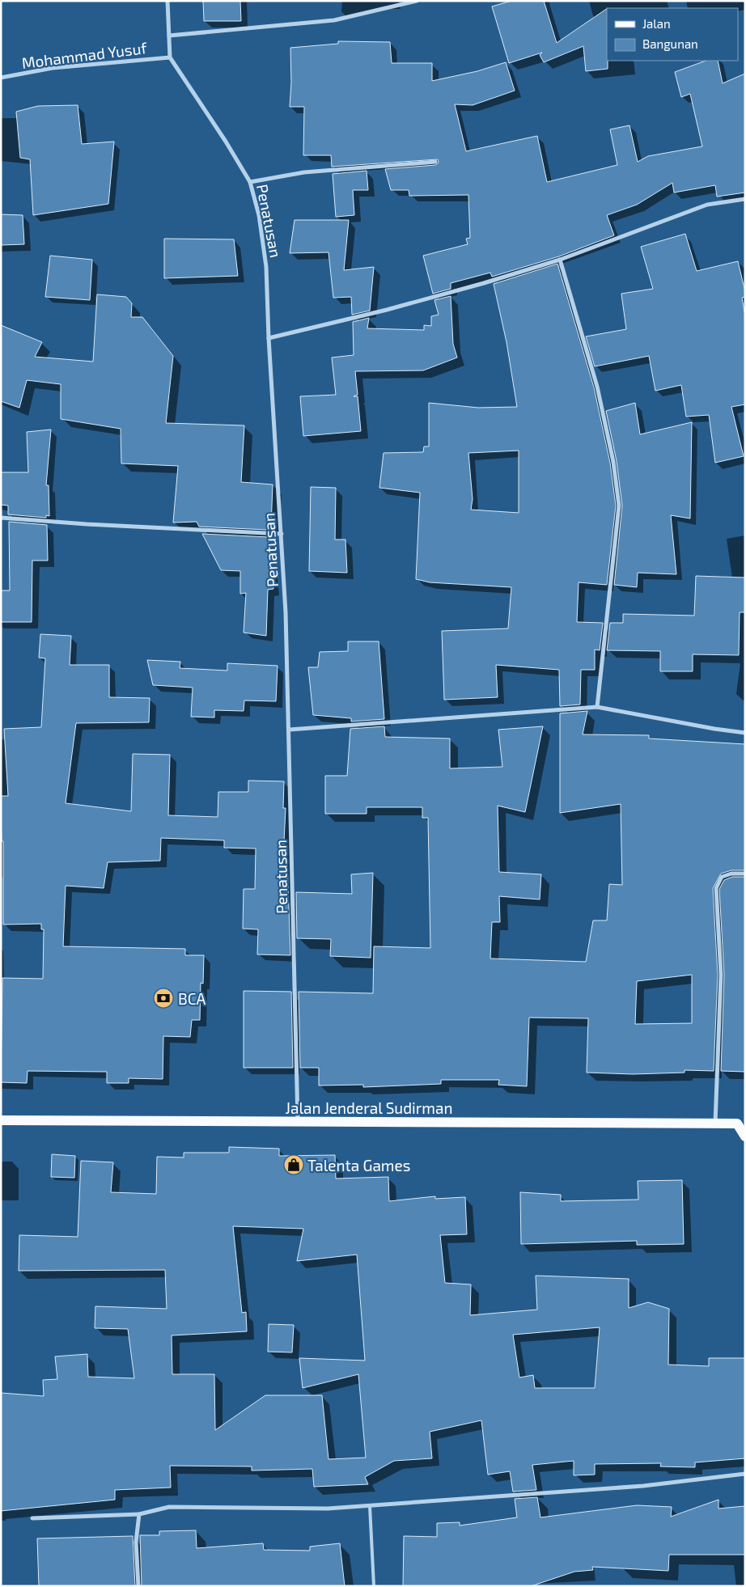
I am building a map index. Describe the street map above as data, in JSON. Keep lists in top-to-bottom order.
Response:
{
  "streets": {
    "main road": ["Jalan Jenderal Sudirman"],
    "street": ["Mohammad Yusuf", "Penatusan"]
  },
  "crossings": [
    ["Mohammad Yusuf", "Penatusan"],
    ["Penatusan", "Jalan Jenderal Sudirman"]
  ],
  "places": {
    "bank": ["BCA"],
    "shop": ["Talenta Games"]
  },
  "legend": ["Jalan", "Bangunan"]
}
